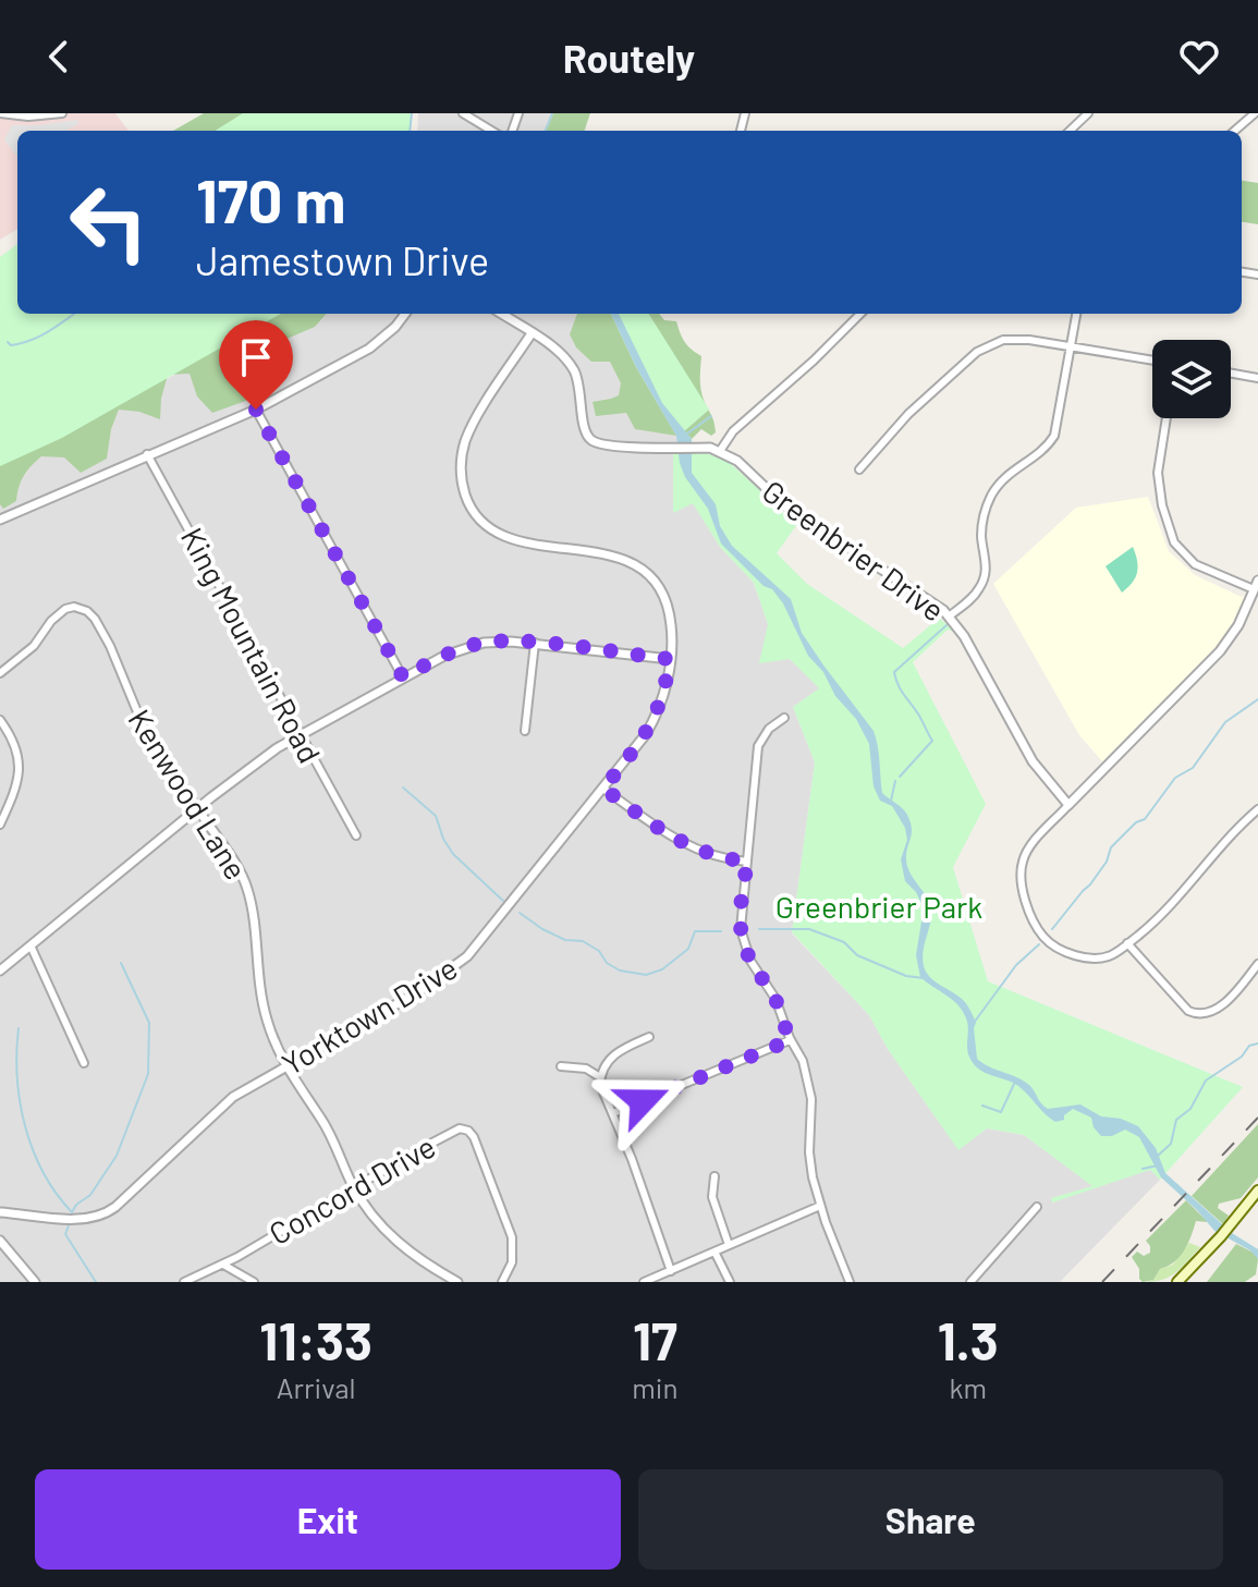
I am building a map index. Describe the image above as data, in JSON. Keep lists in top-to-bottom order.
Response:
{
  "streets": {
    "street": [
      "Greenbrier Drive",
      "King Mountain Road",
      "Kenwood Lane",
      "Yorktown Drive",
      "Concord Drive"
    ]
  },
  "crossings": [
    ["Kenwood Lane", "Yorktown Drive"],
    ["Kenwood Lane", "Concord Drive"]
  ],
  "parks": ["Greenbrier Park"],
  "page": {
    "header": "Routely",
    "turn": ["170 m", "Jamestown Drive"],
    "eta": [
      "11:33",
      "Arrival",
      "17",
      "min",
      "1.3",
      "km"
    ],
    "buttons": ["Exit", "Share"]
  }
}
